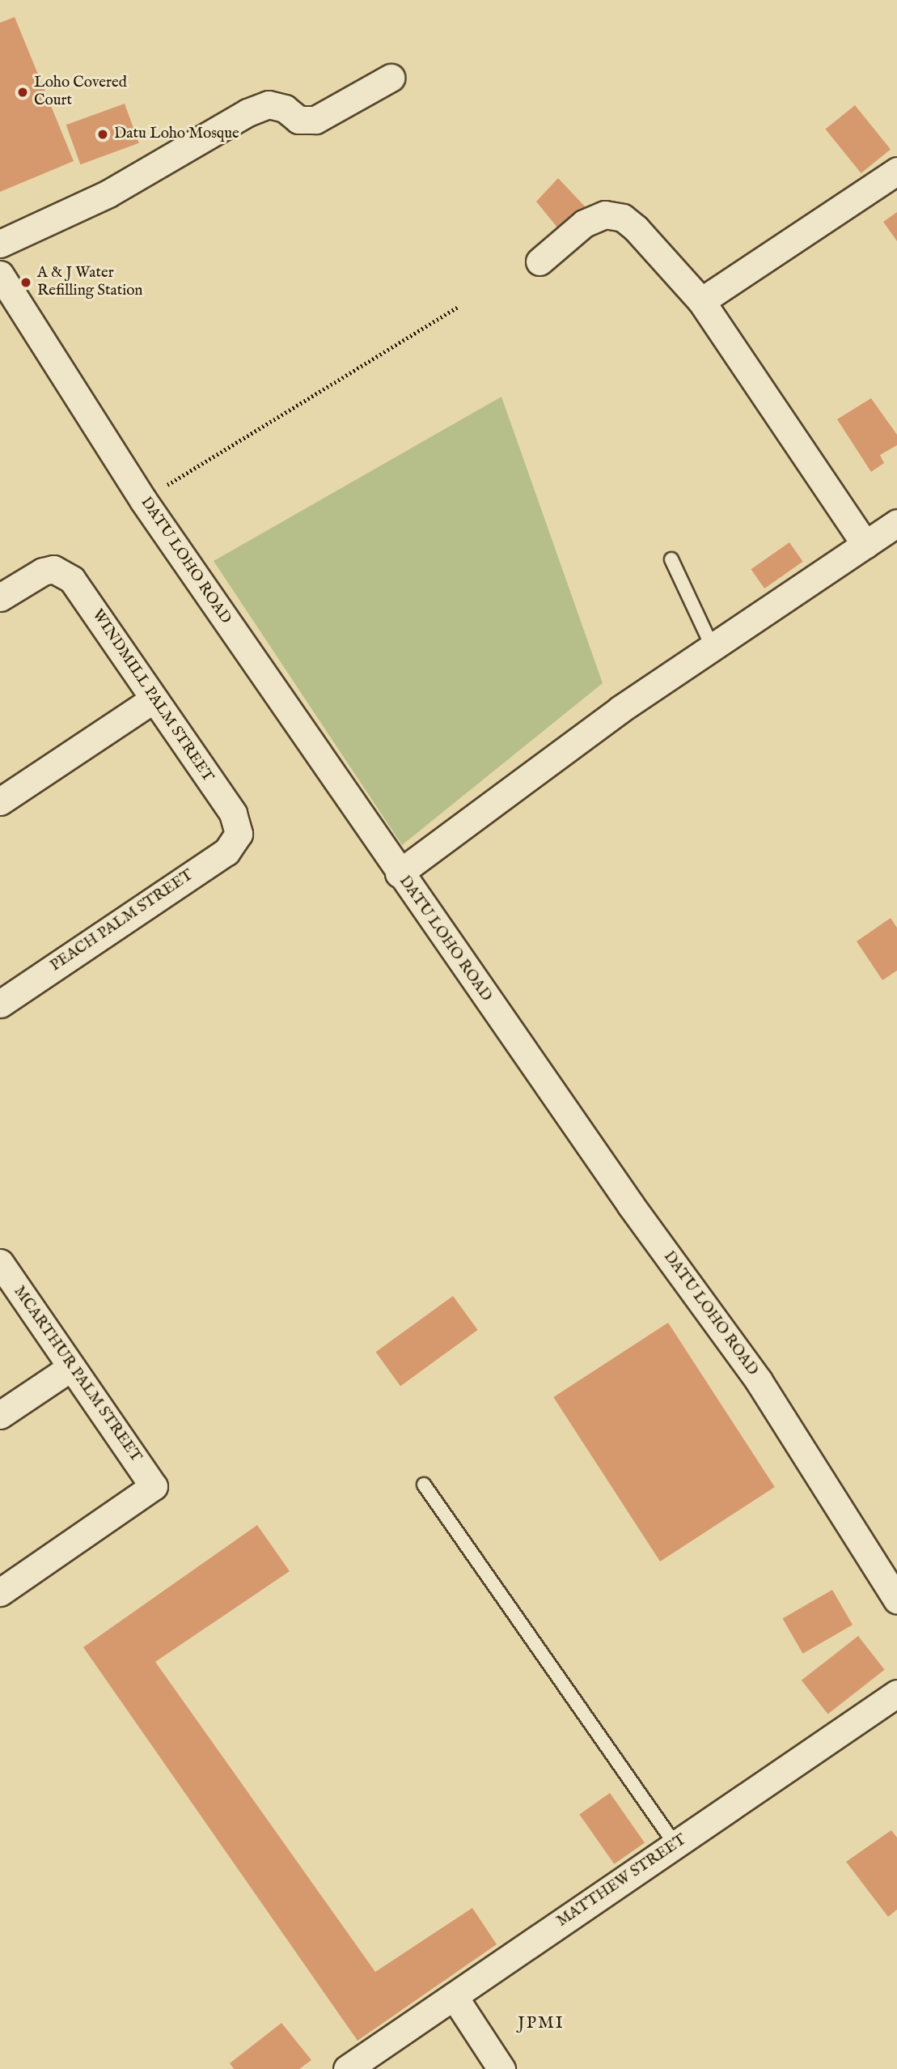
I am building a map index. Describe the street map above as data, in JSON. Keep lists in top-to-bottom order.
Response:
{
  "streets": {
    "street": [
      "DATU LOHO ROAD",
      "WINDMILL PALM STREET",
      "PEACH PALM STREET",
      "MCARTHUR PALM STREET",
      "MATTHEW STREET"
    ]
  },
  "crossings": [
    ["WINDMILL PALM STREET", "PEACH PALM STREET"]
  ],
  "districts": ["JPMI"],
  "places": ["Loho Covered Court", "Datu Loho Mosque", "A & J Water Refilling Station"]
}
